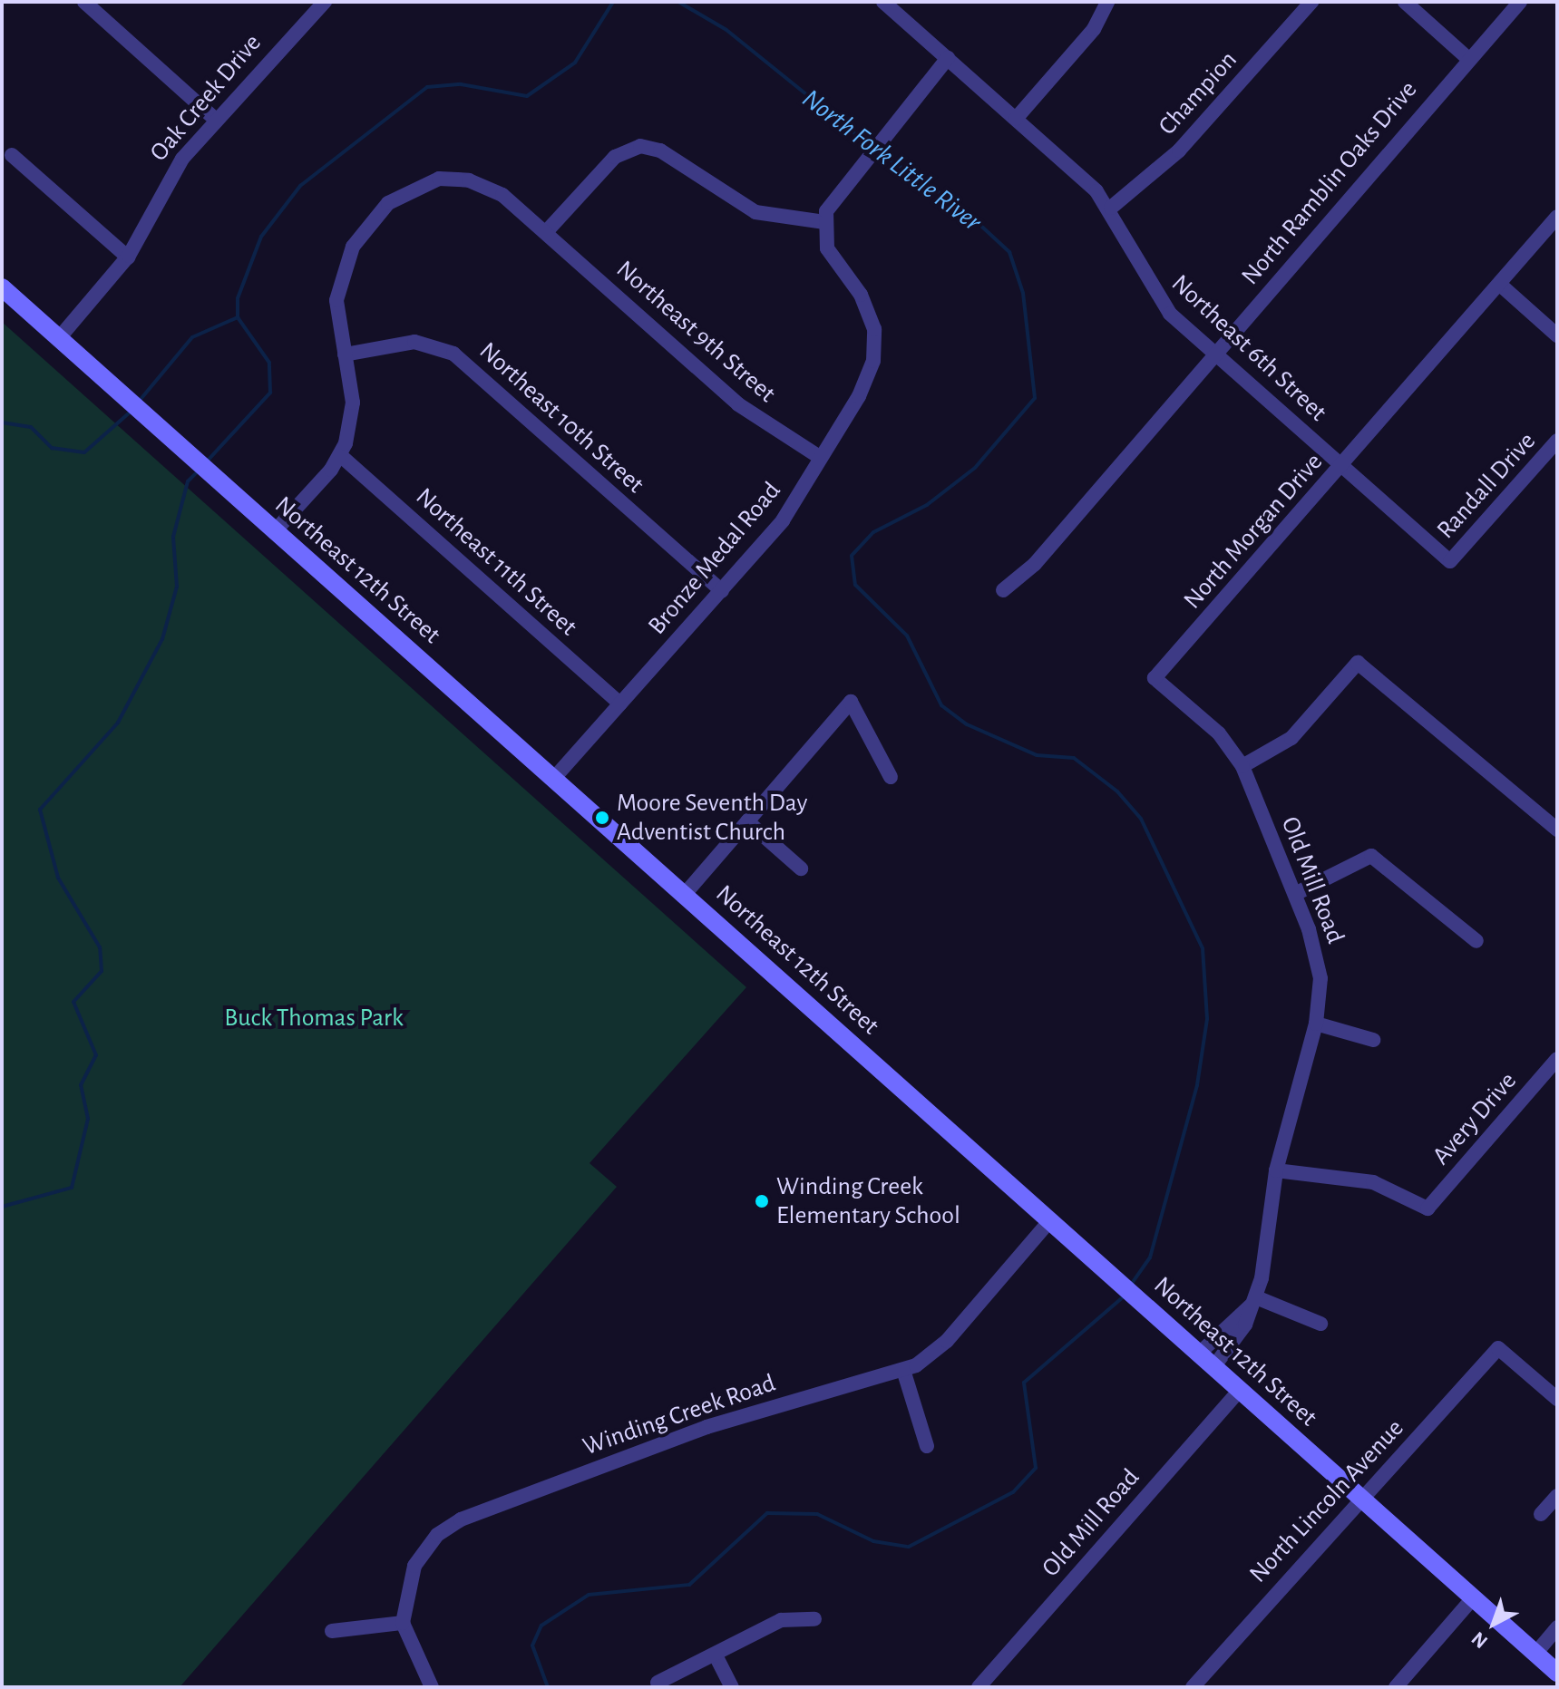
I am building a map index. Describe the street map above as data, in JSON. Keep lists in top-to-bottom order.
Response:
{
  "streets": {
    "street": [
      "Champion",
      "Oak Creek Drive",
      "North Ramblin Oaks Drive",
      "Northeast 9th Street",
      "Northeast 6th Street",
      "Northeast 10th Street",
      "Randall Drive",
      "North Morgan Drive",
      "Bronze Medal Road",
      "Northeast 11th Street",
      "Northeast 12th Street",
      "Old Mill Road",
      "Avery Drive",
      "Winding Creek Road",
      "North Lincoln Avenue"
    ]
  },
  "crossings": [
    ["Champion", "Northeast 6th Street"],
    ["Oak Creek Drive", "Northeast 12th Street"],
    ["North Ramblin Oaks Drive", "Northeast 6th Street"],
    ["Northeast 9th Street", "Northeast 10th Street"],
    ["Northeast 9th Street", "Bronze Medal Road"],
    ["Northeast 9th Street", "Northeast 11th Street"],
    ["Northeast 6th Street", "Randall Drive"],
    ["Northeast 6th Street", "North Morgan Drive"],
    ["Northeast 10th Street", "Bronze Medal Road"],
    ["North Morgan Drive", "Old Mill Road"],
    ["Bronze Medal Road", "Northeast 11th Street"],
    ["Bronze Medal Road", "Northeast 12th Street"],
    ["Northeast 12th Street", "Old Mill Road"],
    ["Northeast 12th Street", "Winding Creek Road"],
    ["Northeast 12th Street", "North Lincoln Avenue"],
    ["Old Mill Road", "Avery Drive"]
  ],
  "water": ["North Fork Little River"],
  "parks": ["Buck Thomas Park"],
  "places": ["Moore Seventh Day Adventist Church", "Winding Creek Elementary School"],
  "north": "bottom left"
}
